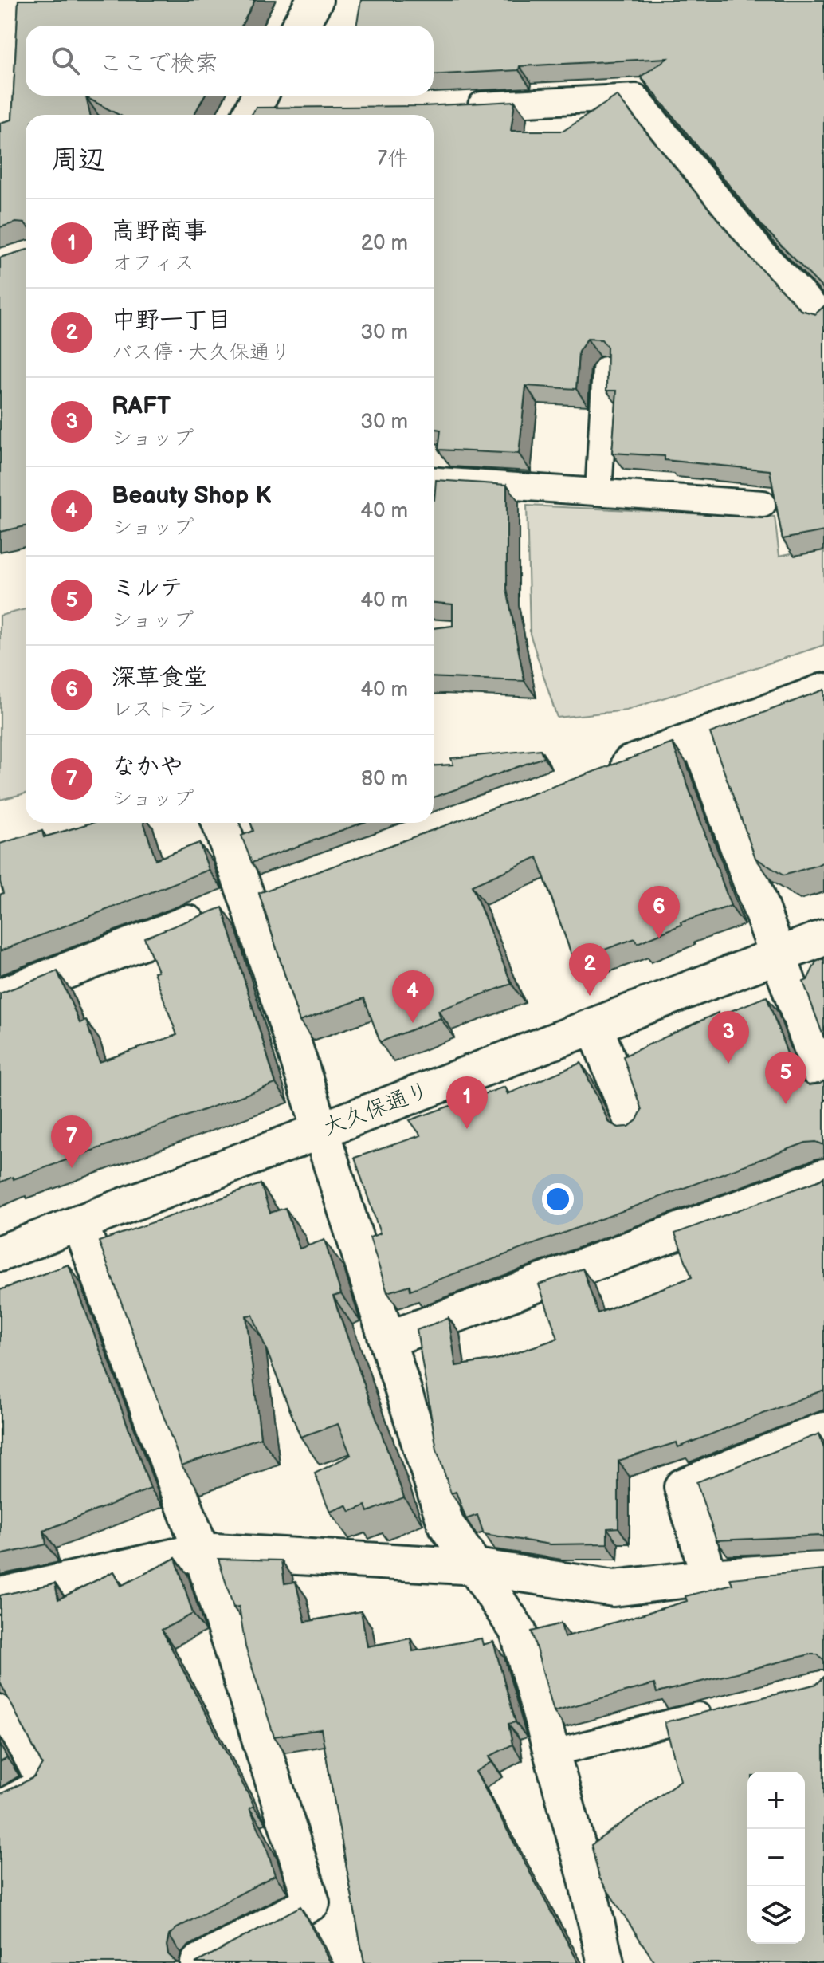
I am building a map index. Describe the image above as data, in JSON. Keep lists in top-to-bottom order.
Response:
{
  "streets": {
    "street": ["大久保通り"]
  },
  "page": {
    "search": "ここで検索",
    "heading": ["周辺", "7件"],
    "list": [
      {
        "mark": "1",
        "name": "高野商事",
        "note": "オフィス",
        "value": "20 m"
      },
      {
        "mark": "2",
        "name": "中野一丁目",
        "note": "バス停 · 大久保通り",
        "value": "30 m"
      },
      {
        "mark": "3",
        "name": "RAFT",
        "note": "ショップ",
        "value": "30 m"
      },
      {
        "mark": "4",
        "name": "Beauty Shop K",
        "note": "ショップ",
        "value": "40 m"
      },
      {
        "mark": "5",
        "name": "ミルテ",
        "note": "ショップ",
        "value": "40 m"
      },
      {
        "mark": "6",
        "name": "深草食堂",
        "note": "レストラン",
        "value": "40 m"
      },
      {
        "mark": "7",
        "name": "なかや",
        "note": "ショップ",
        "value": "80 m"
      }
    ],
    "pins": [
      "6",
      "2",
      "4",
      "3",
      "5",
      "1",
      "7"
    ],
    "map_buttons": ["+", "−"]
  }
}
